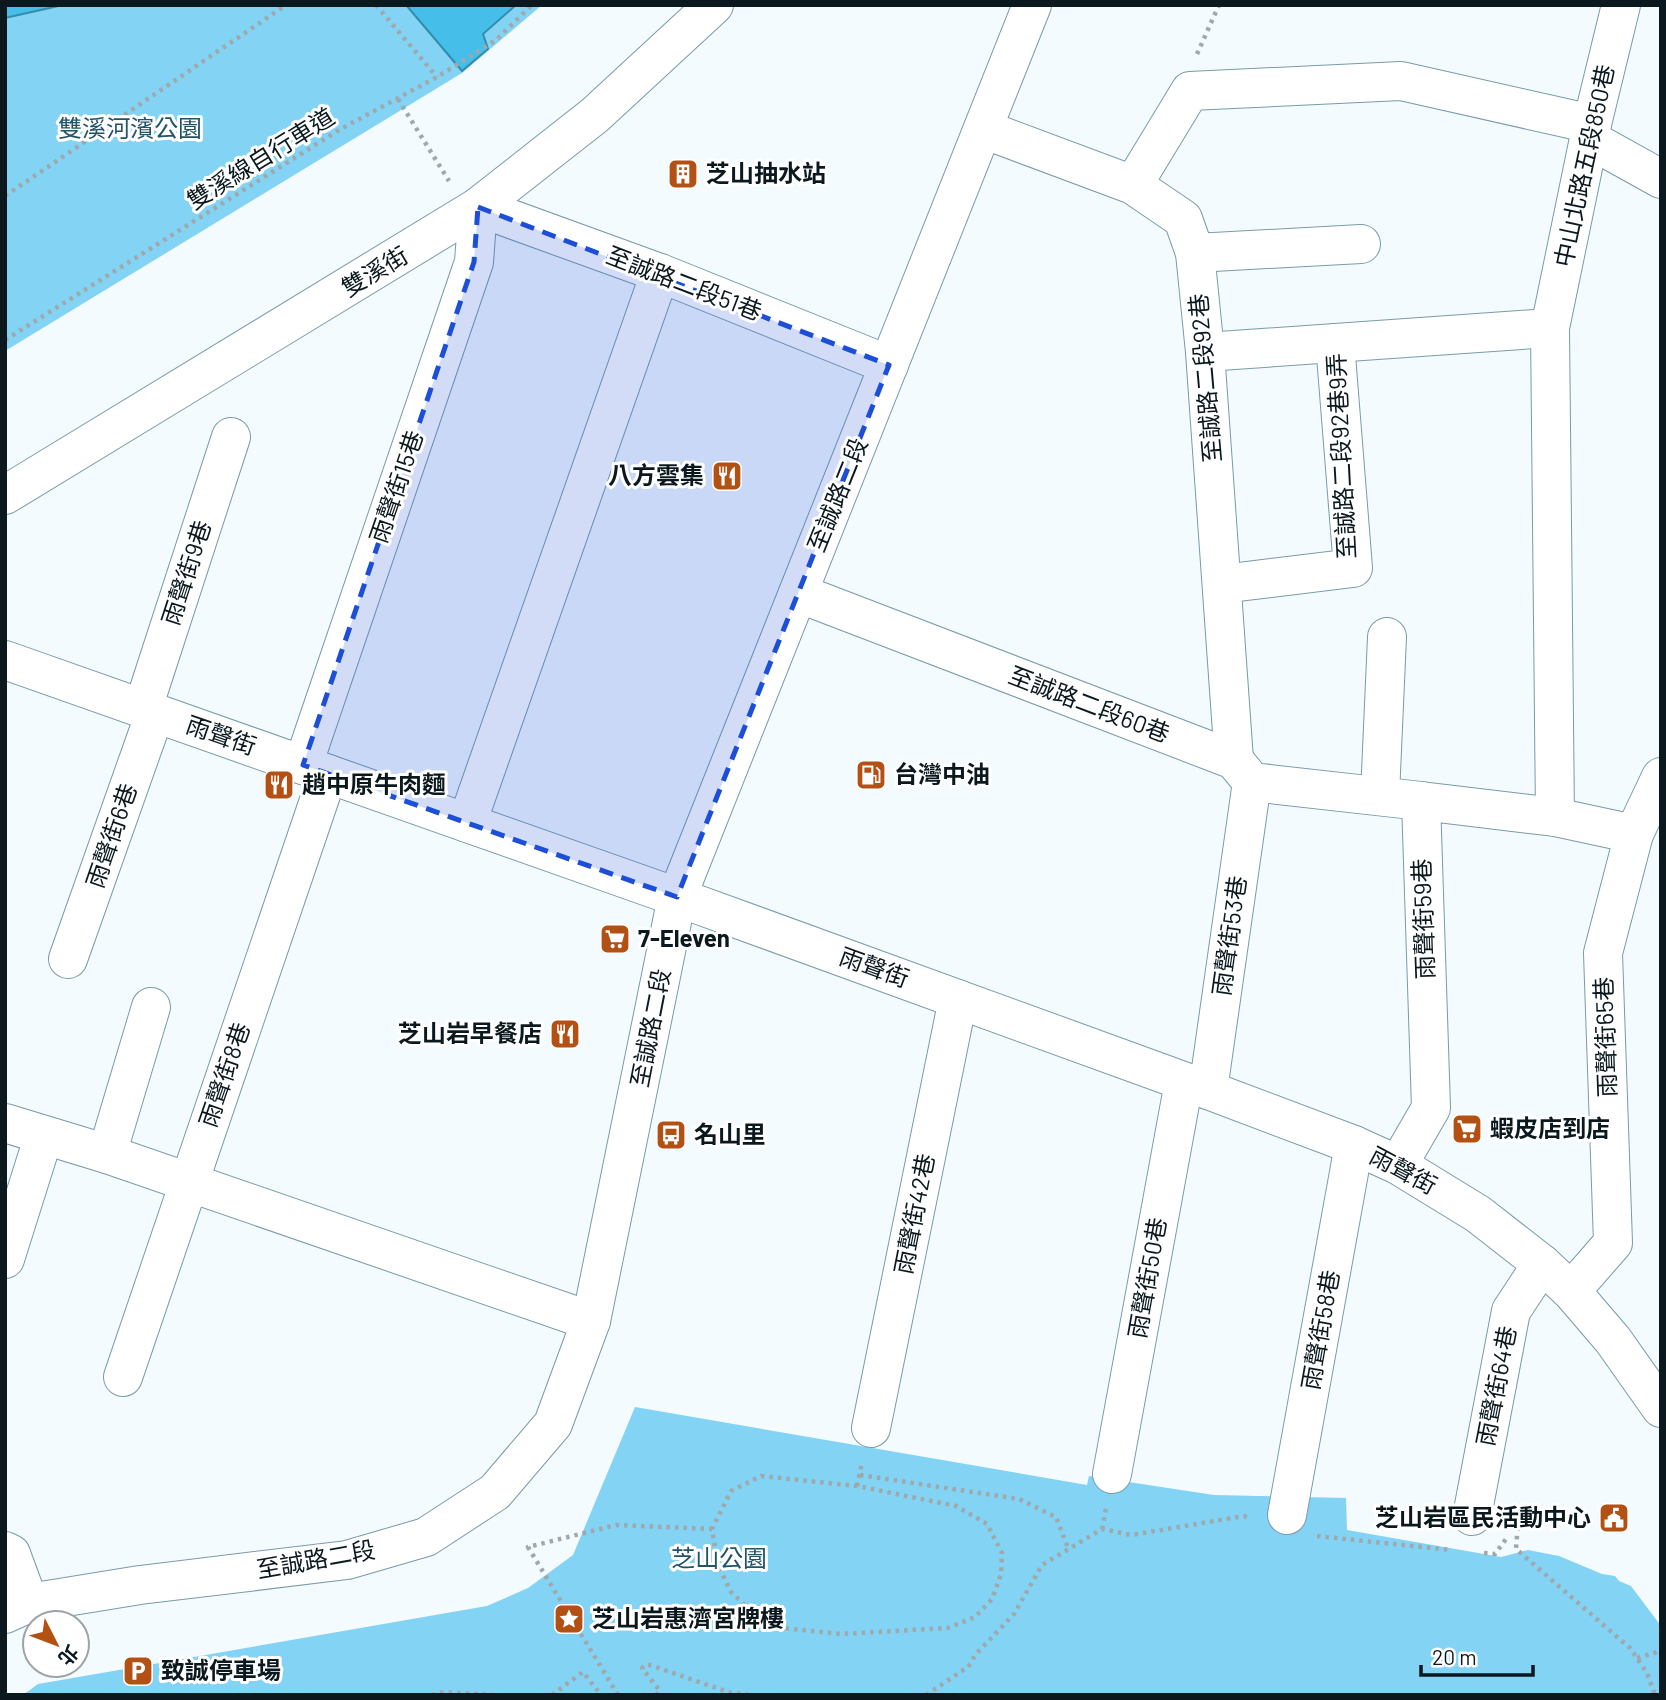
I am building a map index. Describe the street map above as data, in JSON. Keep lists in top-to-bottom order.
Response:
{
  "streets": {
    "street": [
      "中山北路五段850巷",
      "雙溪街",
      "至誠路二段51巷",
      "至誠路二段92巷",
      "至誠路二段92巷9弄",
      "雨聲街15巷",
      "至誠路二段",
      "雨聲街9巷",
      "至誠路二段60巷",
      "雨聲街",
      "雨聲街6巷",
      "雨聲街59巷",
      "雨聲街53巷",
      "雨聲街65巷",
      "雨聲街8巷",
      "雨聲街42巷",
      "雨聲街50巷",
      "雨聲街58巷",
      "雨聲街64巷"
    ],
    "path": ["雙溪線自行車道"]
  },
  "crossings": [
    ["中山北路五段850巷", "至誠路二段92巷9弄"],
    ["雙溪街", "至誠路二段51巷"],
    ["雙溪街", "雨聲街15巷"],
    ["至誠路二段51巷", "雨聲街15巷"],
    ["至誠路二段51巷", "至誠路二段"],
    ["至誠路二段92巷", "至誠路二段92巷9弄"],
    ["至誠路二段92巷", "至誠路二段"],
    ["至誠路二段92巷", "至誠路二段60巷"],
    ["至誠路二段92巷", "雨聲街53巷"],
    ["雨聲街15巷", "雨聲街"],
    ["雨聲街15巷", "雨聲街8巷"],
    ["至誠路二段", "至誠路二段60巷"],
    ["至誠路二段", "雨聲街"],
    ["雨聲街9巷", "雨聲街"],
    ["雨聲街9巷", "雨聲街6巷"],
    ["至誠路二段60巷", "雨聲街59巷"],
    ["至誠路二段60巷", "雨聲街53巷"],
    ["雨聲街", "雨聲街6巷"],
    ["雨聲街", "雨聲街59巷"],
    ["雨聲街", "雨聲街53巷"],
    ["雨聲街", "雨聲街65巷"],
    ["雨聲街", "雨聲街8巷"],
    ["雨聲街", "雨聲街42巷"],
    ["雨聲街", "雨聲街50巷"],
    ["雨聲街", "雨聲街58巷"],
    ["雨聲街", "雨聲街64巷"],
    ["雨聲街53巷", "雨聲街50巷"]
  ],
  "parks": ["雙溪河濱公園", "芝山公園"],
  "places": {
    "building": ["芝山抽水站"],
    "restaurant": ["八方雲集", "趙中原牛肉麵", "芝山岩早餐店"],
    "fuel station": ["台灣中油"],
    "supermarket": ["7-Eleven", "蝦皮店到店"],
    "bus stop": ["名山里"],
    "public building": ["芝山岩區民活動中心"],
    "place": ["芝山岩惠濟宮牌樓"],
    "parking": ["致誠停車場"]
  },
  "scale_bar": "20 m",
  "north": "bottom right"
}
